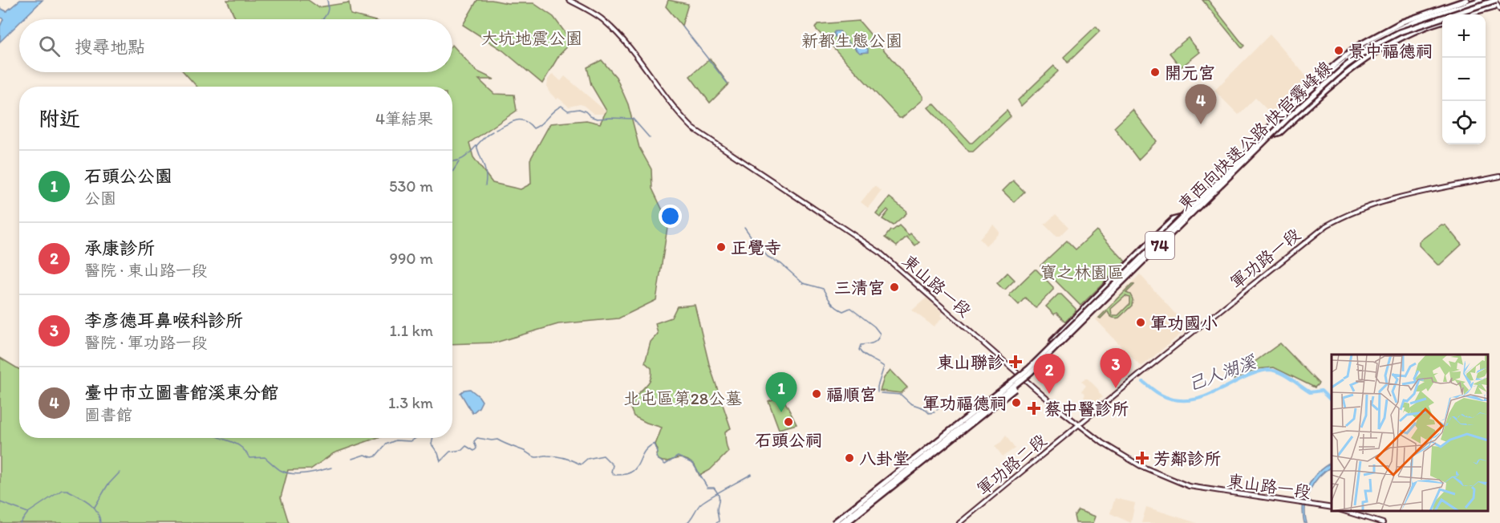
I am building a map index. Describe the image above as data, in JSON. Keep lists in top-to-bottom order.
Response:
{
  "streets": {
    "highway": ["東西向快速公路 快官霧峰線", "74"],
    "main road": ["軍功路一段", "東山路一段", "軍功路二段"]
  },
  "crossings": [
    ["東西向快速公路 快官霧峰線", "74"],
    ["軍功路一段", "東山路一段"],
    ["軍功路一段", "軍功路二段"],
    ["東山路一段", "軍功路二段"]
  ],
  "water": ["己人湖溪"],
  "parks": [
    "大坑地震公園",
    "新都生態公園",
    "寶之林園區",
    "北屯區第28公墓"
  ],
  "places": {
    "other": [
      "景中福德祠",
      "開元宮",
      "正覺寺",
      "三清宮",
      "軍功國小",
      "福順宮",
      "軍功福德祠",
      "石頭公祠",
      "八卦堂"
    ],
    "health": ["東山聯診", "蔡中醫診所", "芳鄰診所"]
  },
  "page": {
    "map_buttons": ["+", "−"],
    "search": "搜尋地點",
    "pins": [
      "4",
      "3",
      "2",
      "1"
    ],
    "heading": ["附近", "4筆結果"],
    "list": [
      {
        "mark": "1",
        "name": "石頭公公園",
        "note": "公園",
        "value": "530 m"
      },
      {
        "mark": "2",
        "name": "承康診所",
        "note": "醫院 · 東山路一段",
        "value": "990 m"
      },
      {
        "mark": "3",
        "name": "李彥德耳鼻喉科診所",
        "note": "醫院 · 軍功路一段",
        "value": "1.1 km"
      },
      {
        "mark": "4",
        "name": "臺中市立圖書館溪東分館",
        "note": "圖書館",
        "value": "1.3 km"
      }
    ]
  }
}
